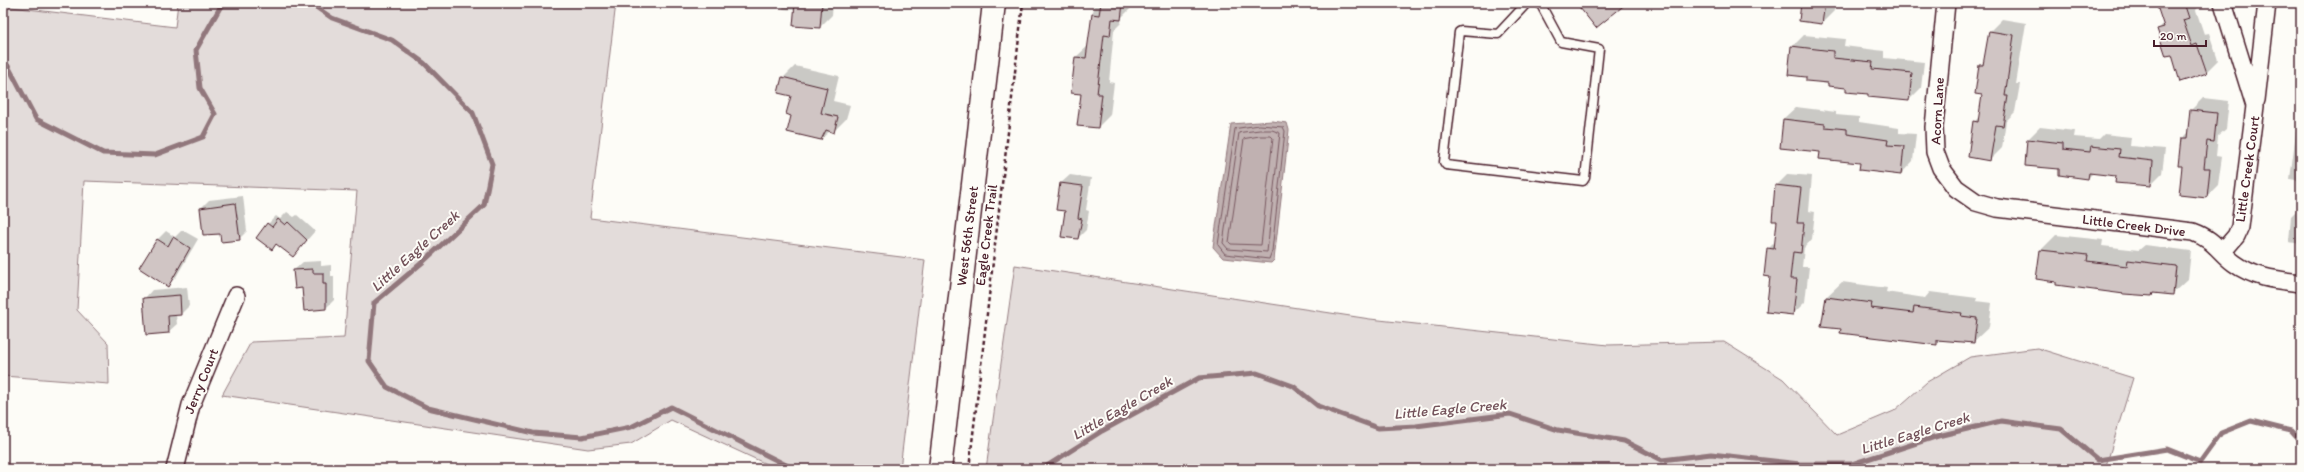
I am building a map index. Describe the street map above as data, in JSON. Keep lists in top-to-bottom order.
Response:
{
  "streets": {
    "main road": ["West 56th Street"],
    "street": [
      "Acorn Lane",
      "Little Creek Court",
      "Little Creek Drive",
      "Jerry Court"
    ],
    "path": ["Eagle Creek Trail"]
  },
  "crossings": [
    ["Acorn Lane", "Little Creek Drive"],
    ["Little Creek Court", "Little Creek Drive"]
  ],
  "water": ["Little Eagle Creek"],
  "scale_bar": "20 m"
}
